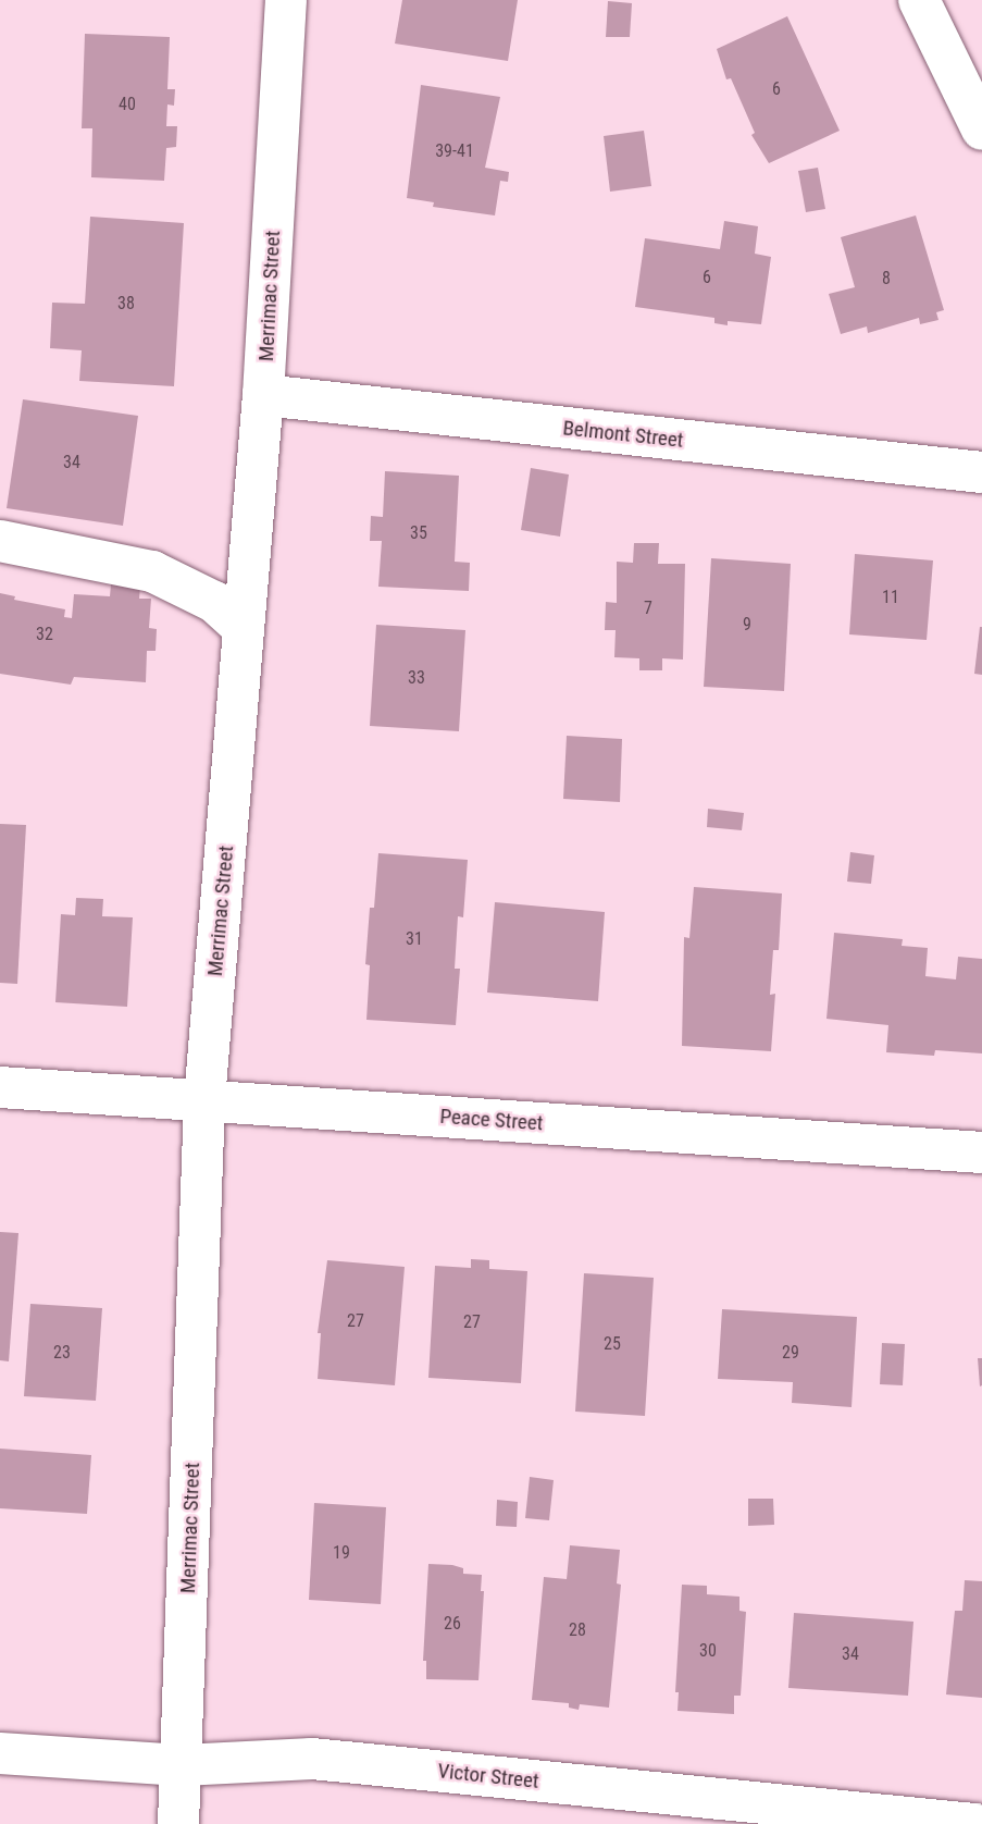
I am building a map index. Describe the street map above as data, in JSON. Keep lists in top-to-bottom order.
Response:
{
  "streets": {
    "street": [
      "Merrimac Street",
      "Belmont Street",
      "Peace Street",
      "Victor Street"
    ]
  },
  "crossings": [
    ["Merrimac Street", "Belmont Street"],
    ["Merrimac Street", "Peace Street"],
    ["Merrimac Street", "Victor Street"]
  ],
  "house_numbers": [
    "6",
    "40",
    "39-41",
    "6",
    "8",
    "38",
    "34",
    "35",
    "11",
    "7",
    "9",
    "32",
    "33",
    "31",
    "27",
    "27",
    "25",
    "23",
    "29",
    "19",
    "26",
    "28",
    "30",
    "34"
  ]
}
